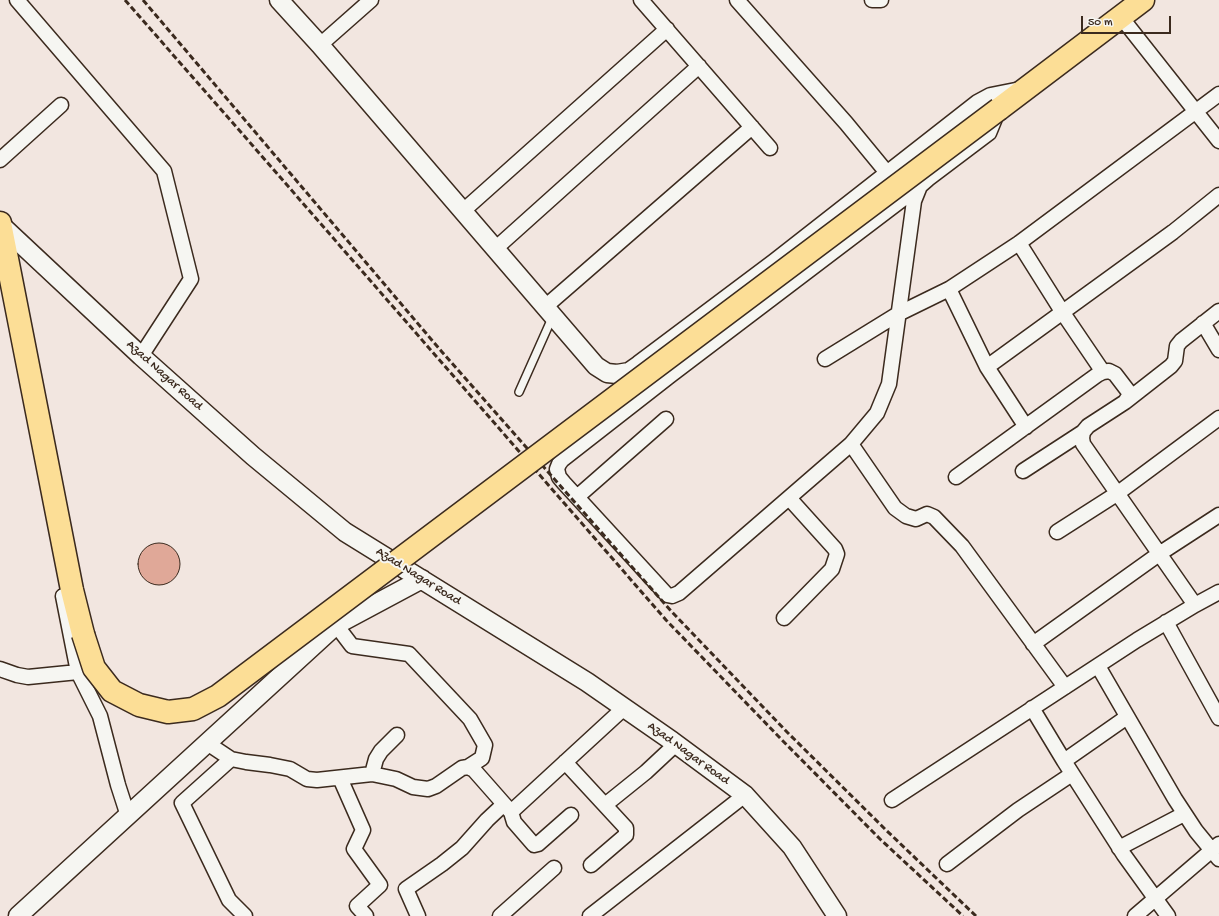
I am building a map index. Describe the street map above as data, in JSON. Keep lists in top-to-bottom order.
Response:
{
  "streets": {
    "street": ["Azad Nagar Road"]
  },
  "scale_bar": "50 m"
}
